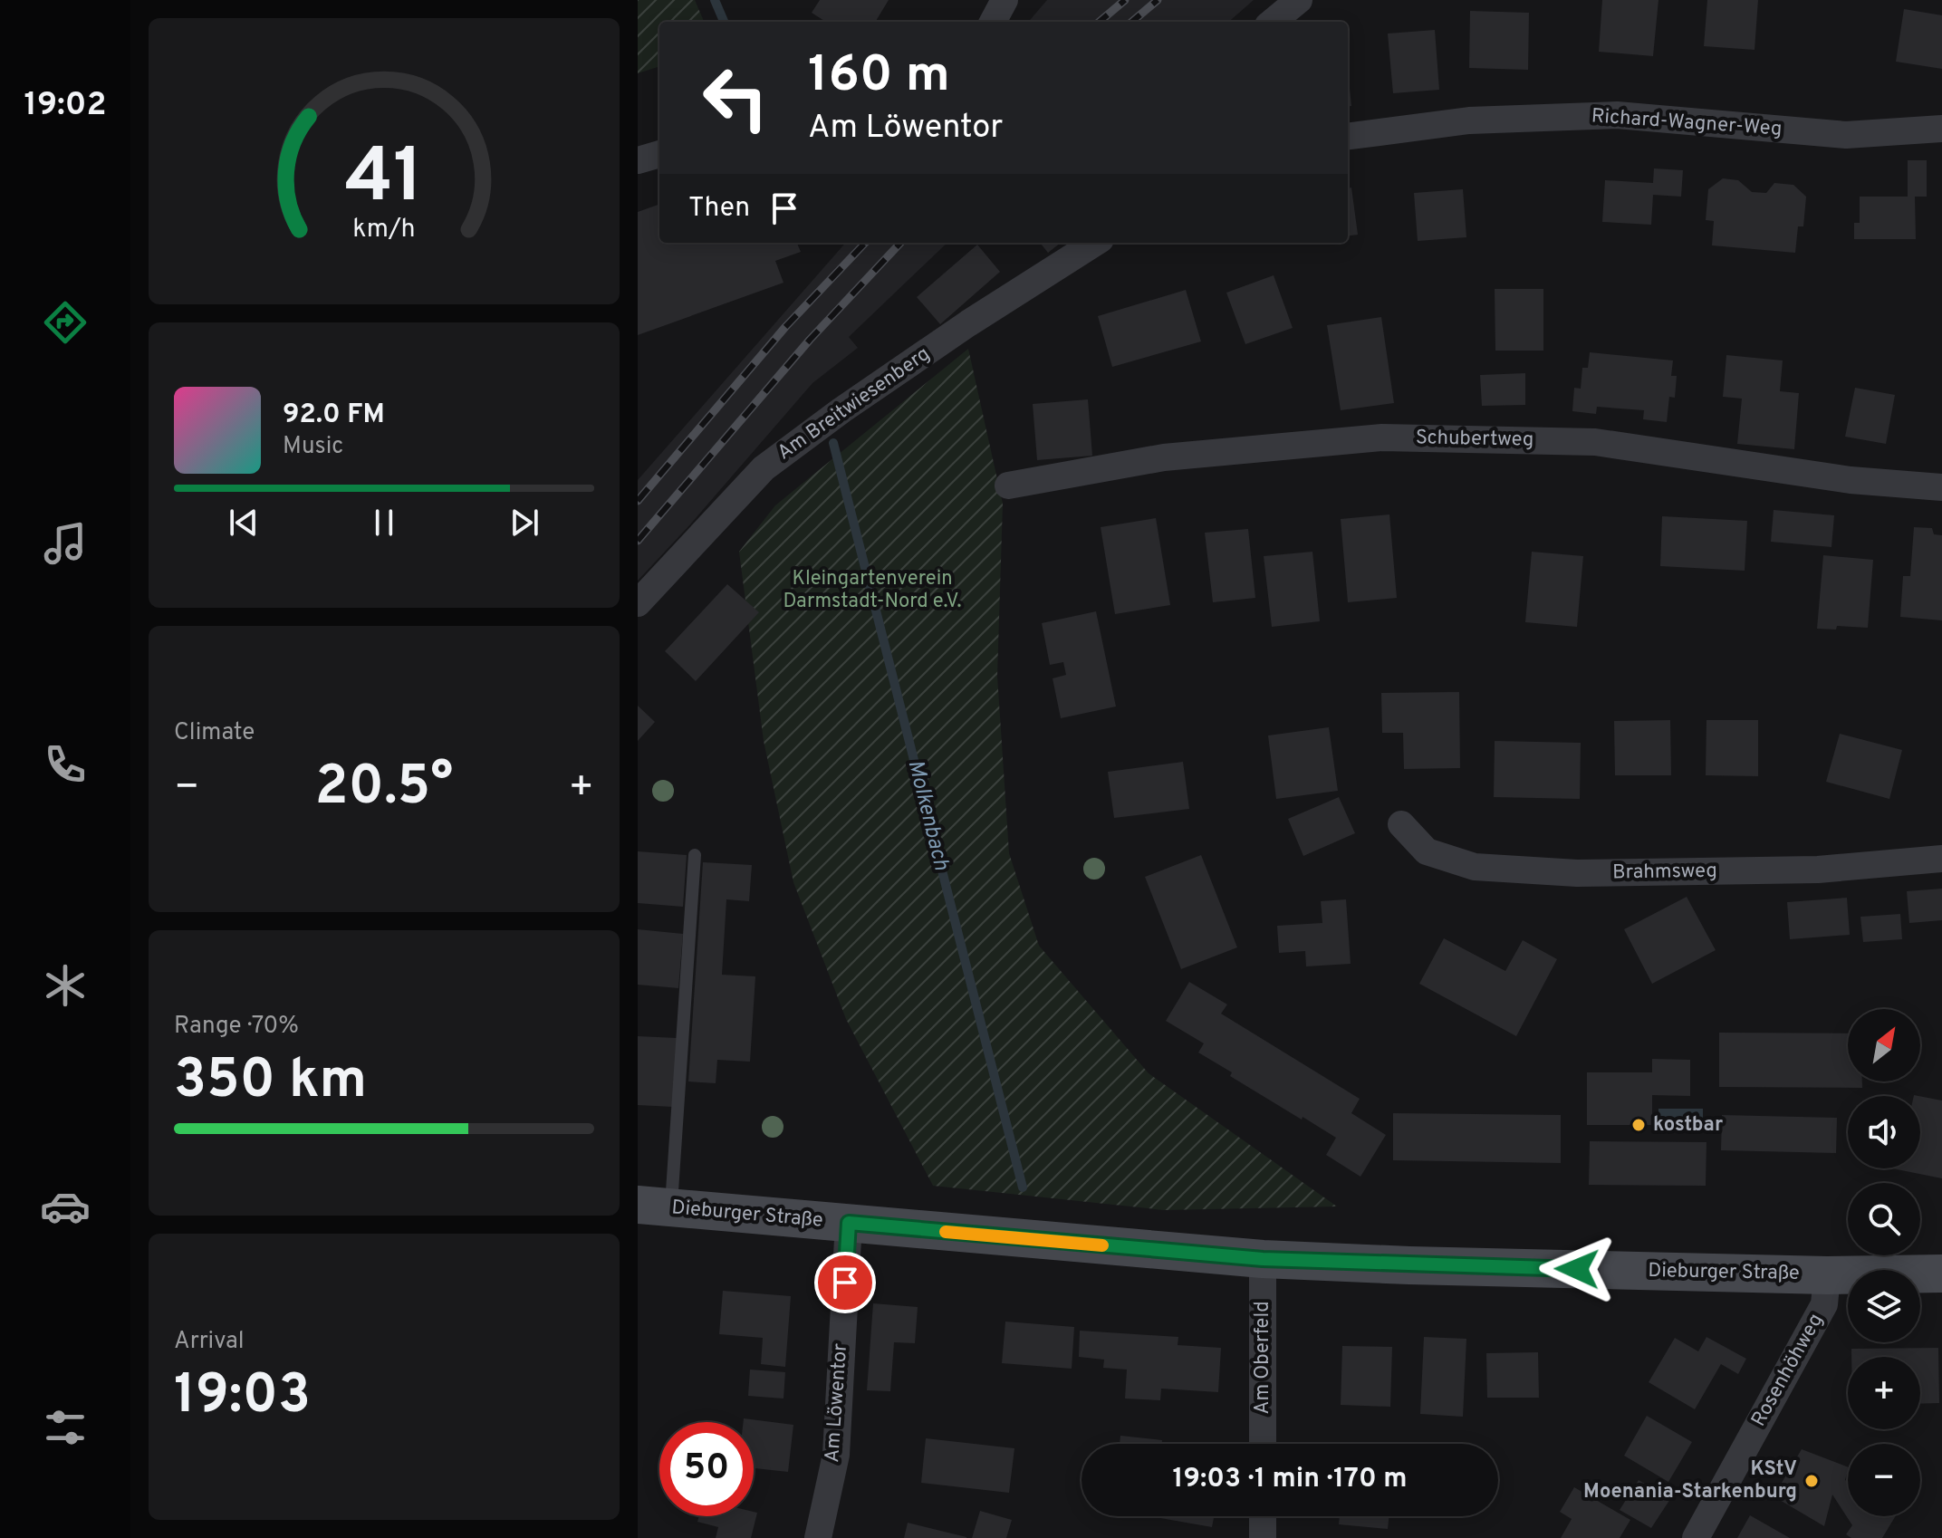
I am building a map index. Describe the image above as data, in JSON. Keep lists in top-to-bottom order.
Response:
{
  "streets": {
    "main road": ["Dieburger Straße"],
    "street": [
      "Richard-Wagner-Weg",
      "Am Breitwiesenberg",
      "Schubertweg",
      "Brahmsweg",
      "Am Oberfeld",
      "Rosenhöhweg",
      "Am Löwentor"
    ]
  },
  "crossings": [
    ["Dieburger Straße", "Am Oberfeld"],
    ["Dieburger Straße", "Rosenhöhweg"],
    ["Dieburger Straße", "Am Löwentor"]
  ],
  "water": ["Molkenbach"],
  "parks": ["Kleingartenverein Darmstadt-Nord e.V."],
  "places": ["kostbar", "KStV Moenania-Starkenburg"],
  "north": "top right",
  "page": {
    "tabs": "19:02",
    "turn": ["160 m", "Am Löwentor"],
    "then": "Then",
    "song": ["92.0 FM", "Music"],
    "tile": [
      "Climate",
      ["Range · 70%", "350 km"],
      ["Arrival", "19:03"]
    ],
    "heat": ["−", "20.5°", "+"],
    "map_buttons": ["+", "−"],
    "limit": "50",
    "trip": "19:03 · 1 min · 170 m",
    "gauge": ["41", "km/h"]
  }
}
